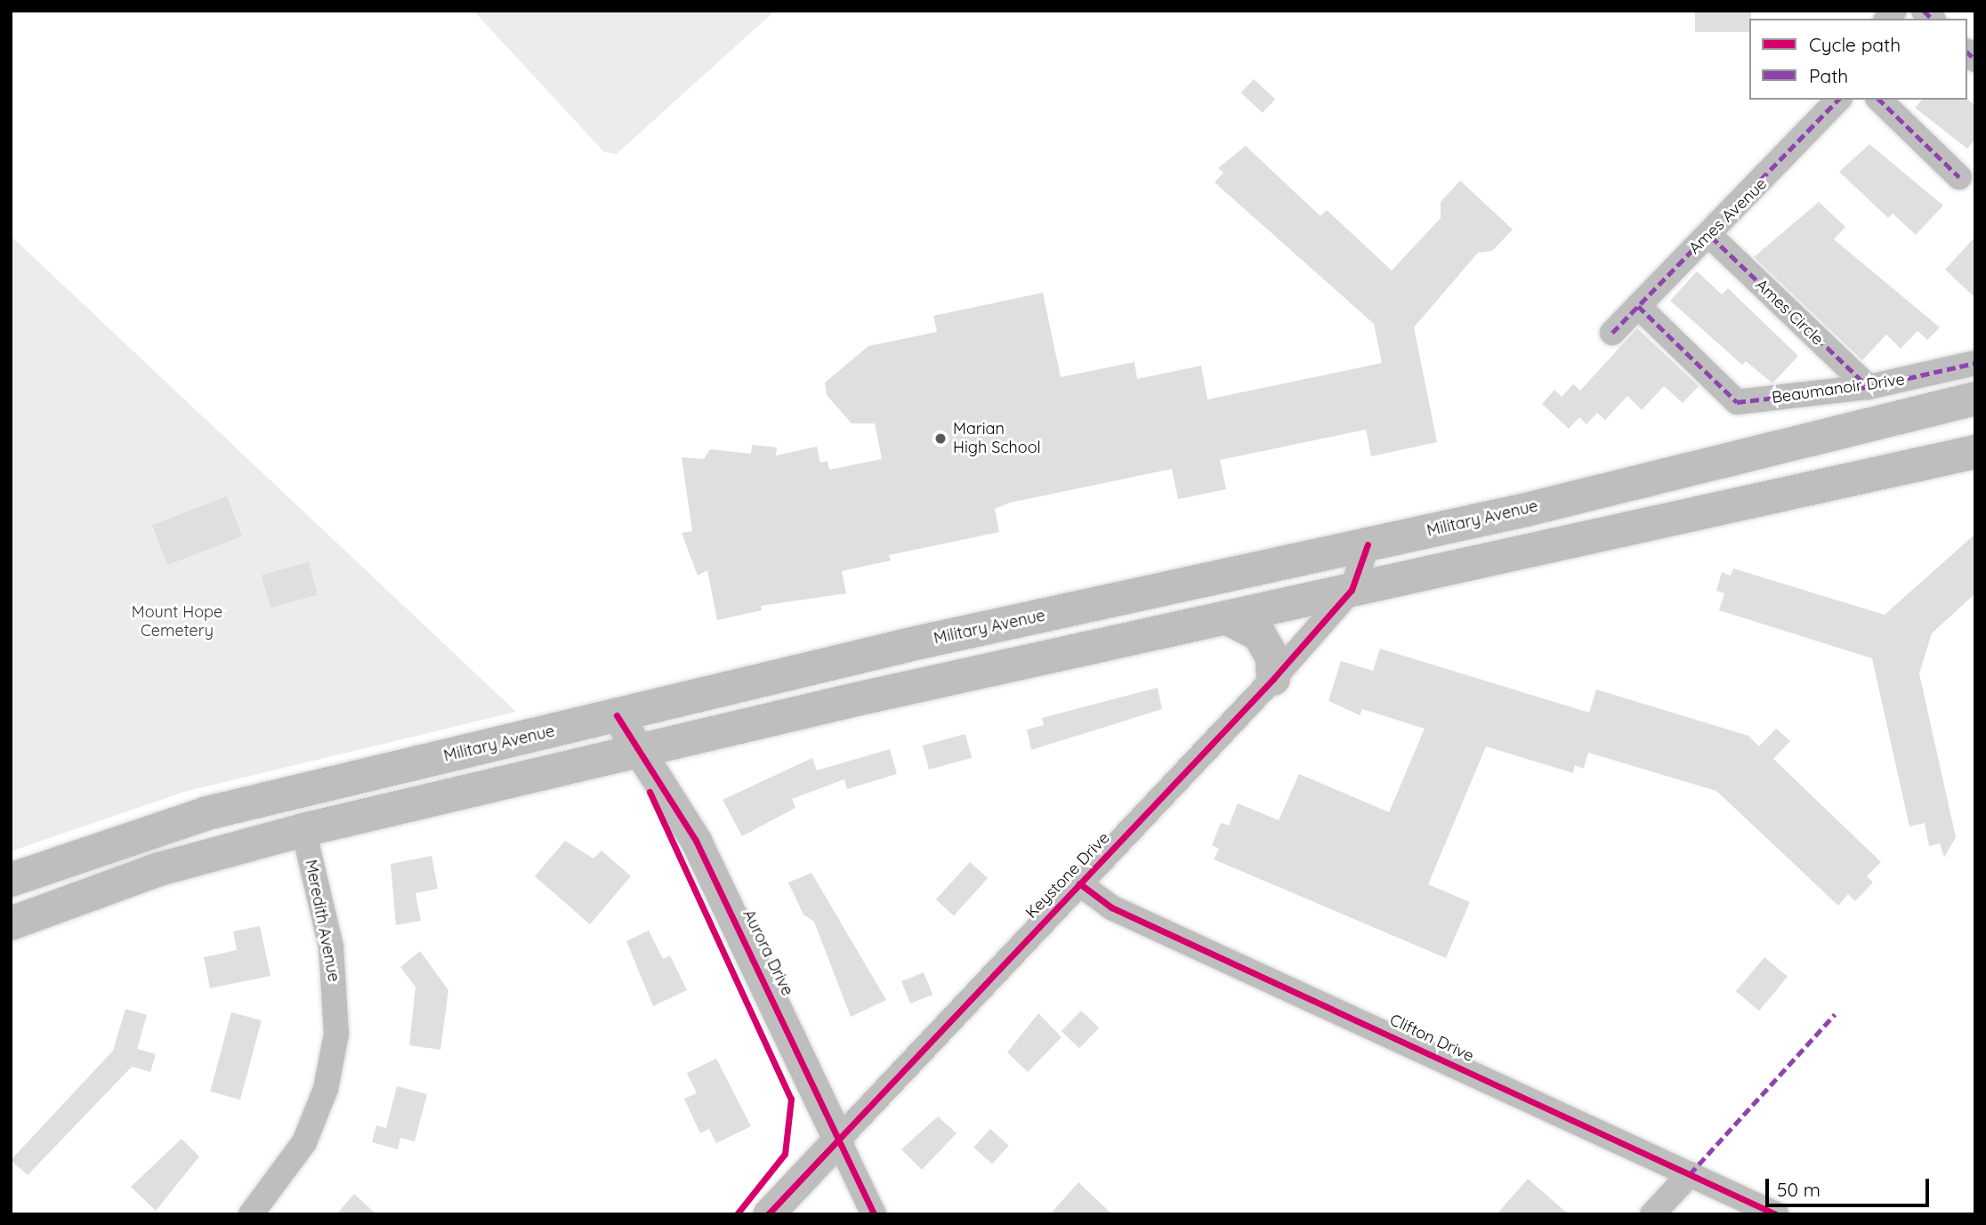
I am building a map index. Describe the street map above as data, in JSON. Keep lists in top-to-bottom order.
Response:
{
  "streets": {
    "main road": ["Military Avenue"],
    "street": [
      "Ames Avenue",
      "Ames Circle",
      "Beaumanoir Drive",
      "Keystone Drive",
      "Meredith Avenue",
      "Aurora Drive",
      "Clifton Drive"
    ]
  },
  "crossings": [
    ["Ames Avenue", "Ames Circle"],
    ["Ames Avenue", "Beaumanoir Drive"],
    ["Ames Circle", "Beaumanoir Drive"],
    ["Military Avenue", "Keystone Drive"],
    ["Military Avenue", "Aurora Drive"],
    ["Keystone Drive", "Aurora Drive"],
    ["Keystone Drive", "Clifton Drive"]
  ],
  "parks": ["Mount Hope Cemetery"],
  "places": ["Marian High School"],
  "legend": ["Cycle path", "Path"],
  "scale_bar": "50 m"
}
